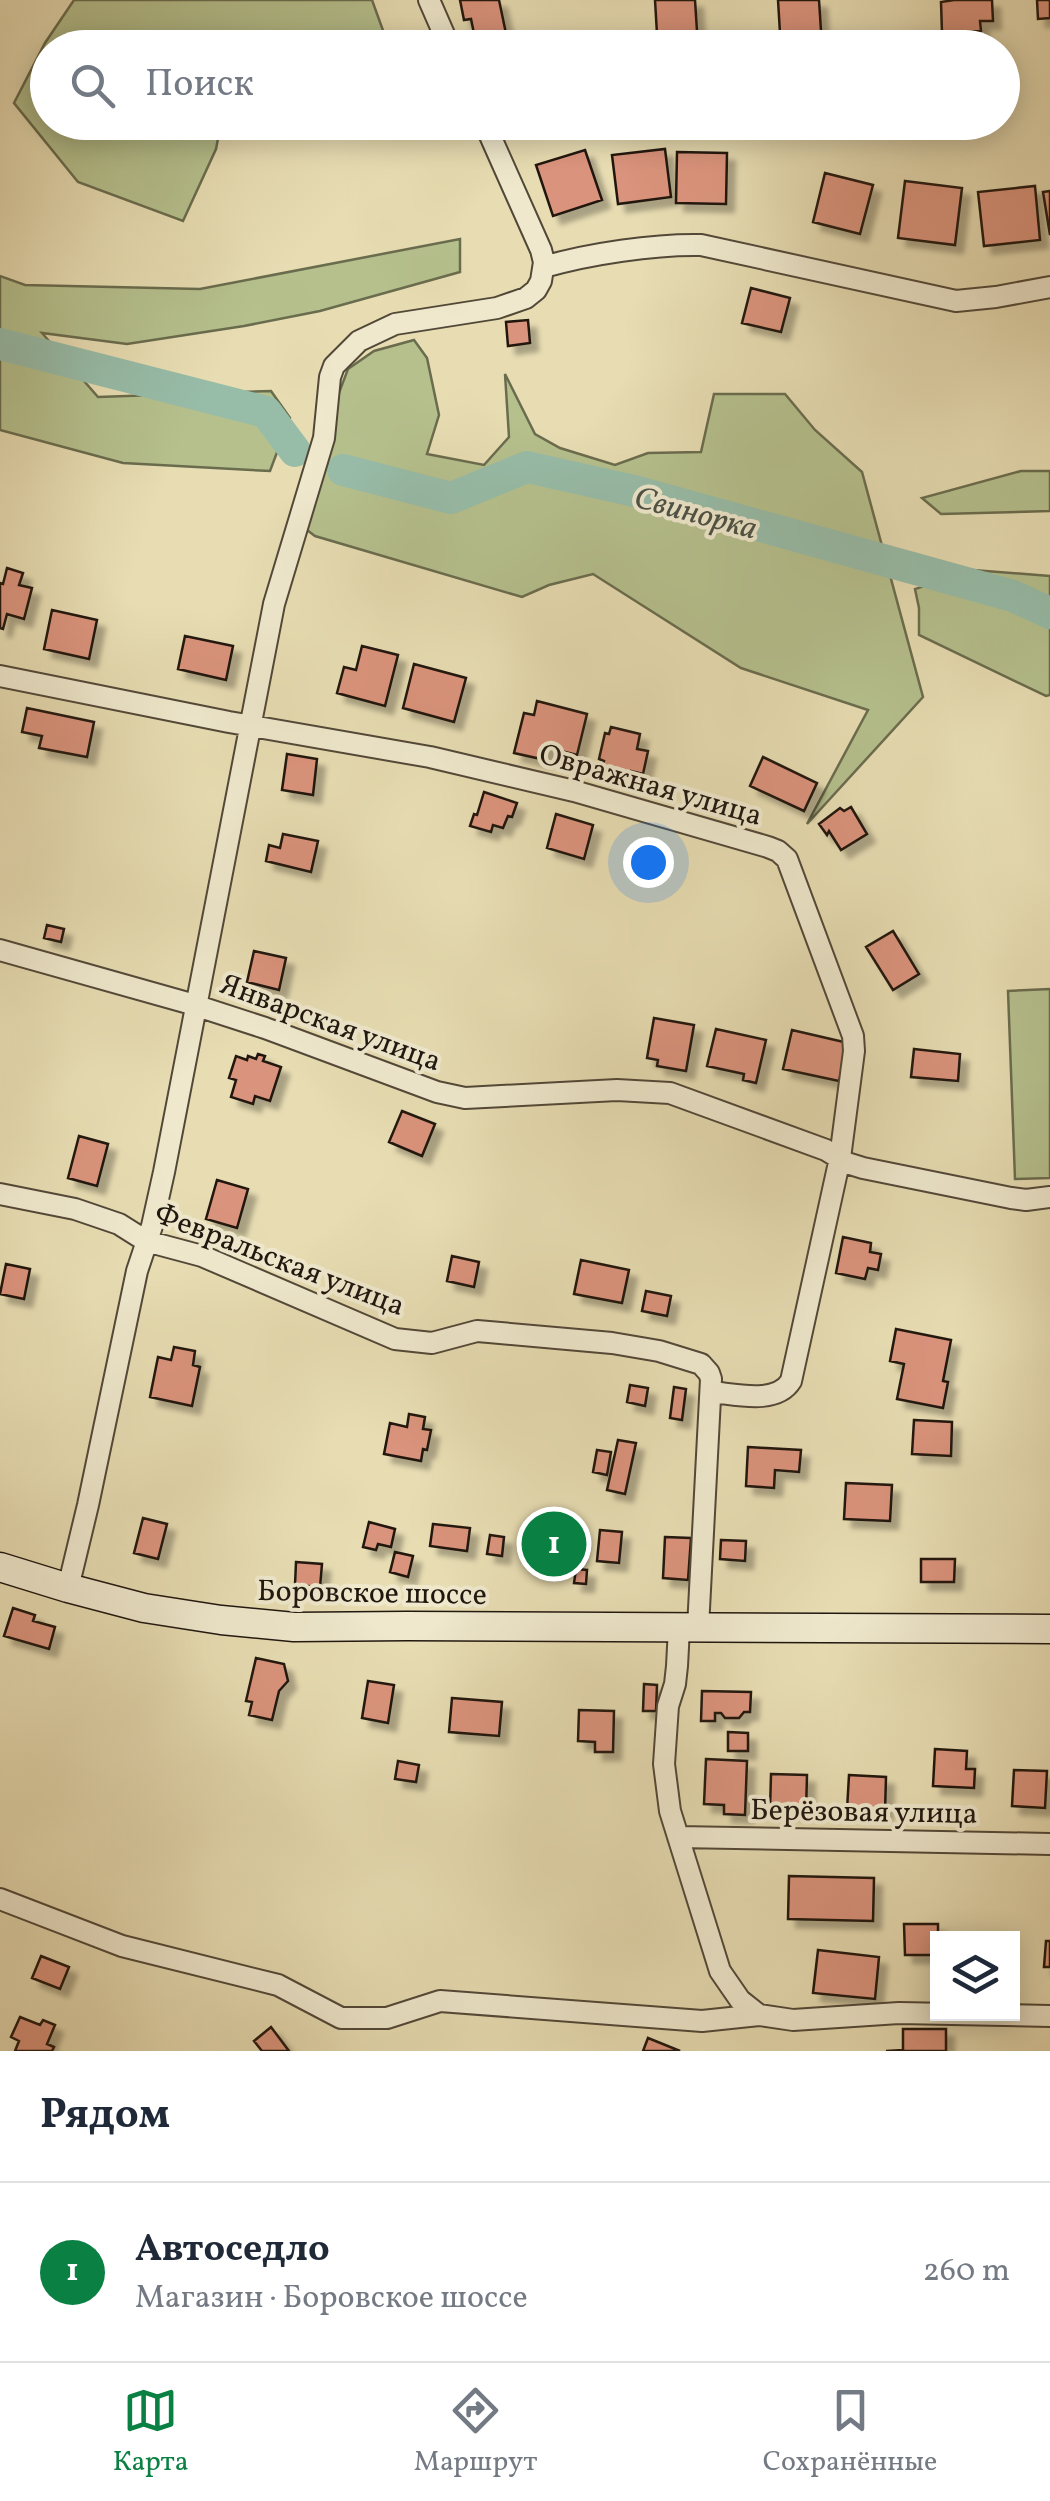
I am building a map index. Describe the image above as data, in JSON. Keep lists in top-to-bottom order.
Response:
{
  "streets": {
    "main road": ["Боровское шоссе"],
    "street": [
      "Овражная улица",
      "Январская улица",
      "Февральская улица",
      "Берёзовая улица"
    ]
  },
  "crossings": [
    ["Овражная улица", "Январская улица"],
    ["Овражная улица", "Февральская улица"]
  ],
  "water": ["Свинорка"],
  "page": {
    "search": "Поиск",
    "pins": "1",
    "heading": "Рядом",
    "list": [
      {
        "mark": "1",
        "name": "Автоседло",
        "note": "Магазин · Боровское шоссе",
        "value": "260 m"
      }
    ],
    "nav": ["Карта", "Маршрут", "Сохранённые"]
  }
}
